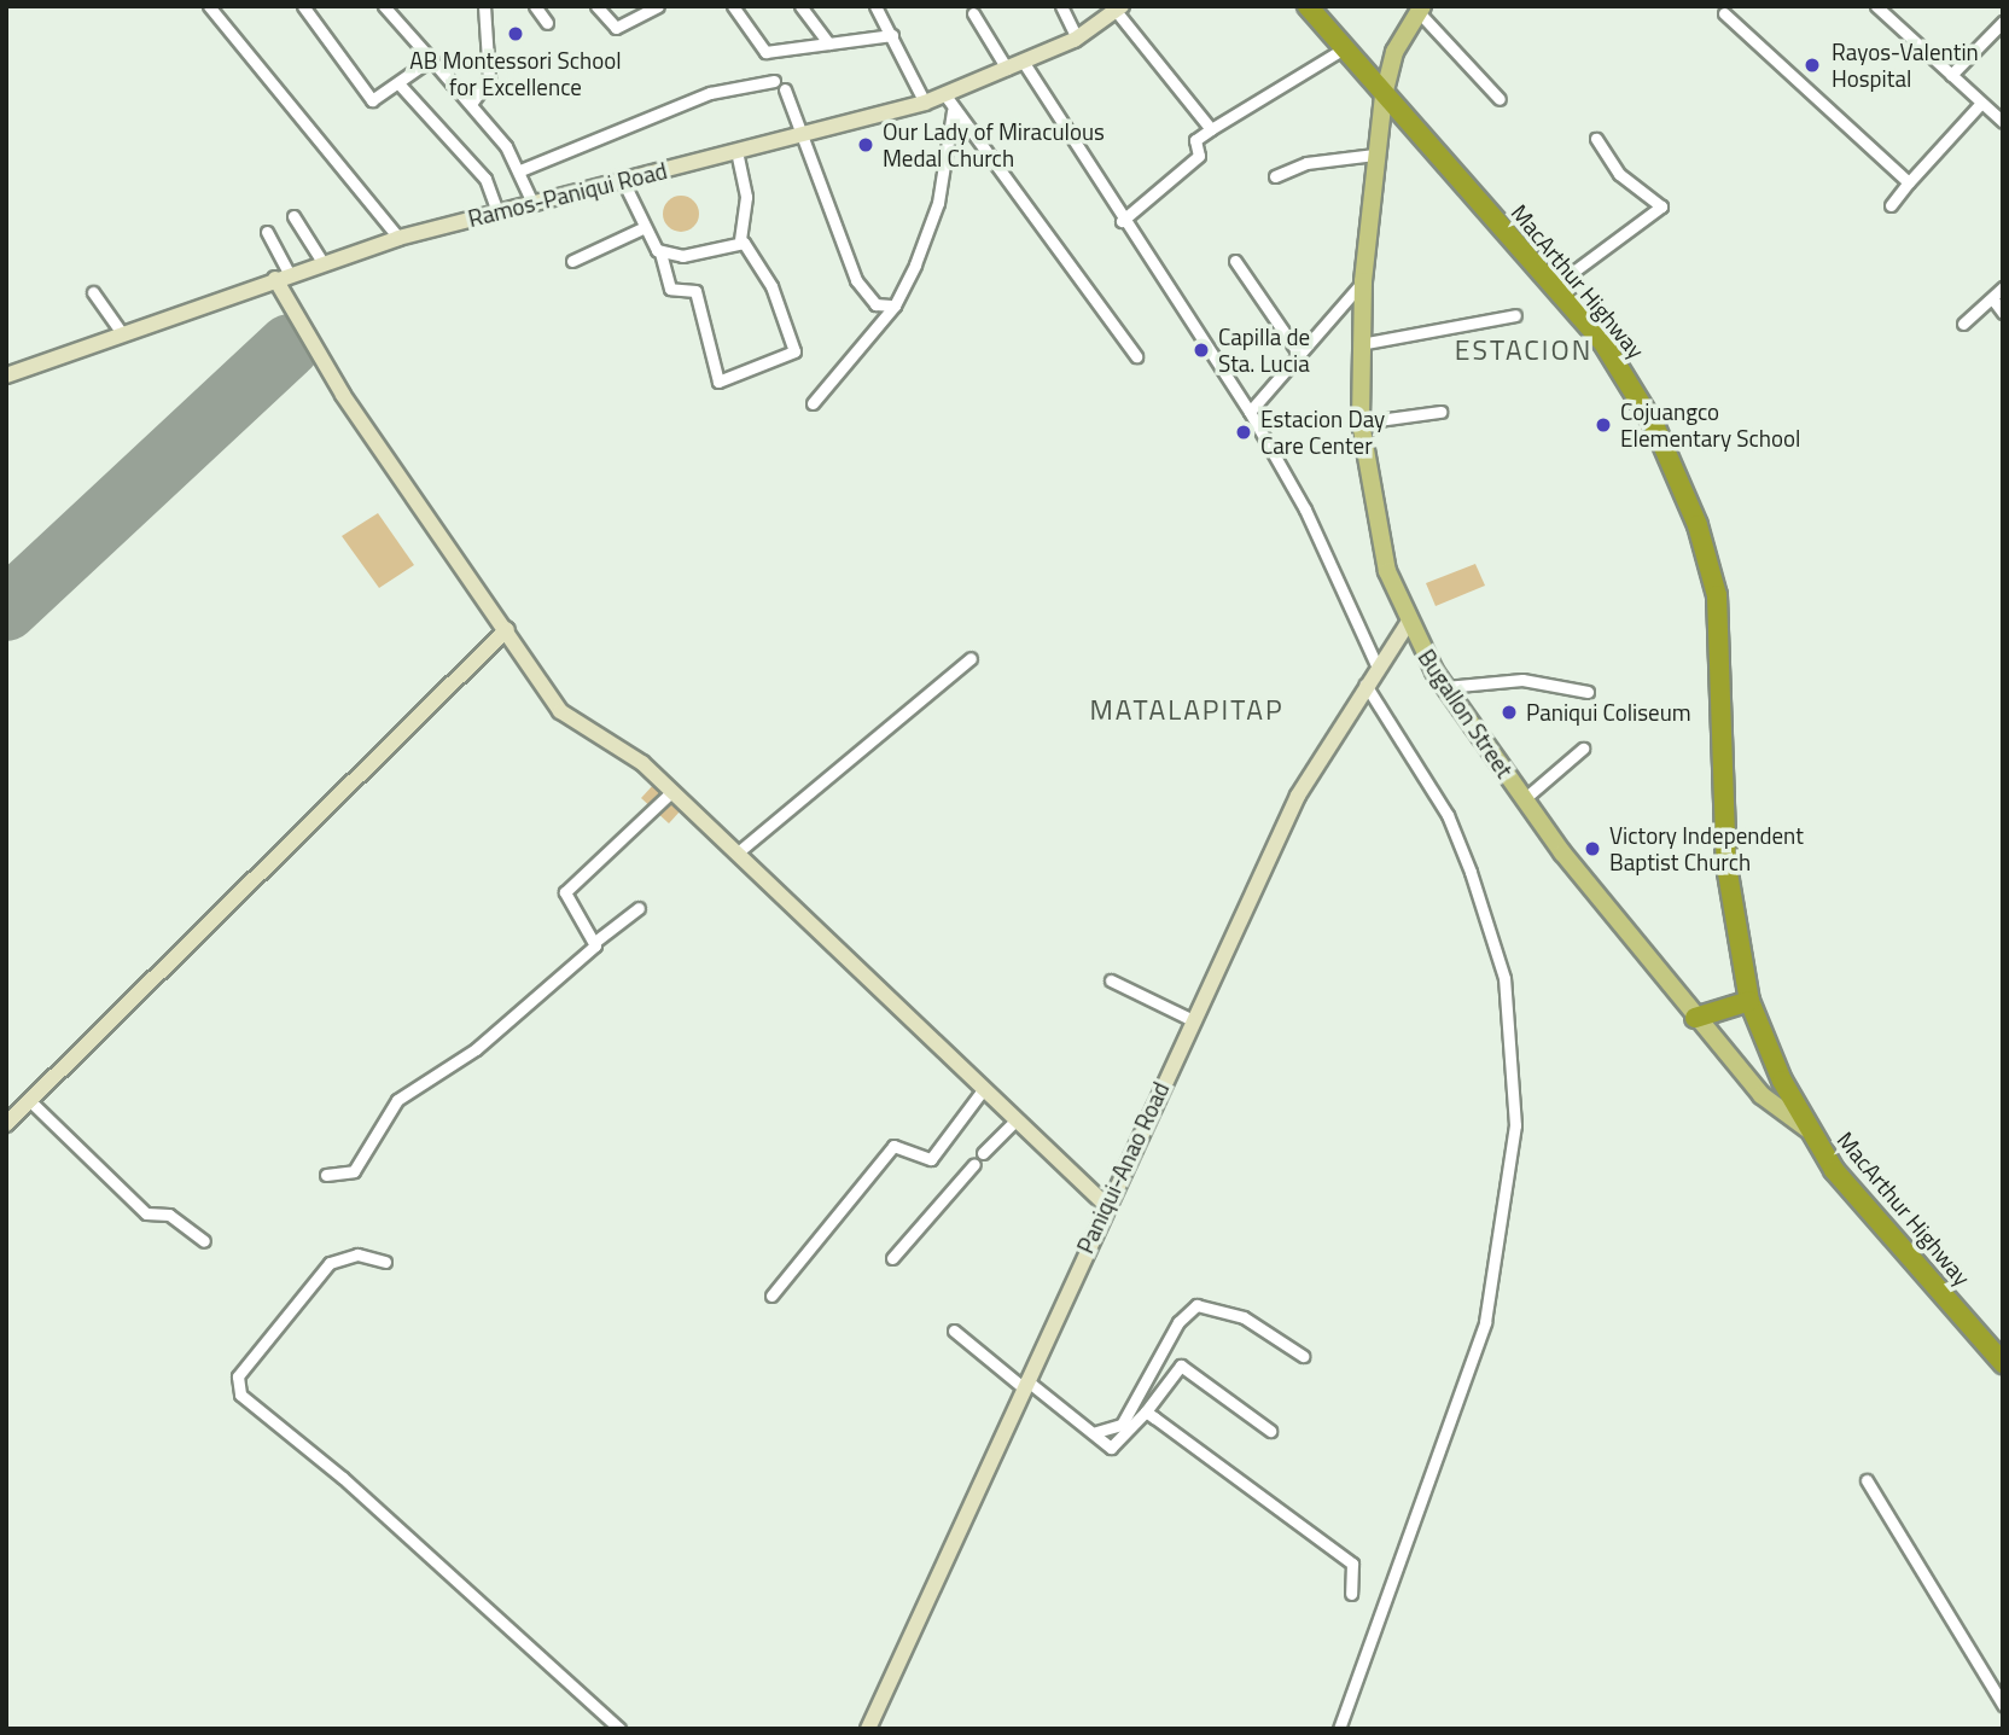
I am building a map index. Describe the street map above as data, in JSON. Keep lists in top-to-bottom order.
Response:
{
  "streets": {
    "highway": ["MacArthur Highway"],
    "main road": ["Ramos-Paniqui Road", "Bugallon Street", "Paniqui-Anao Road"]
  },
  "crossings": [
    ["MacArthur Highway", "Bugallon Street"],
    ["Bugallon Street", "Paniqui-Anao Road"]
  ],
  "districts": ["ESTACION", "MATALAPITAP"],
  "places": [
    "AB Montessori School for Excellence",
    "Rayos-Valentin Hospital",
    "Our Lady of Miraculous Medal Church",
    "Capilla de Sta. Lucia",
    "Cojuangco Elementary School",
    "Estacion Day Care Center",
    "Paniqui Coliseum",
    "Victory Independent Baptist Church"
  ]
}
